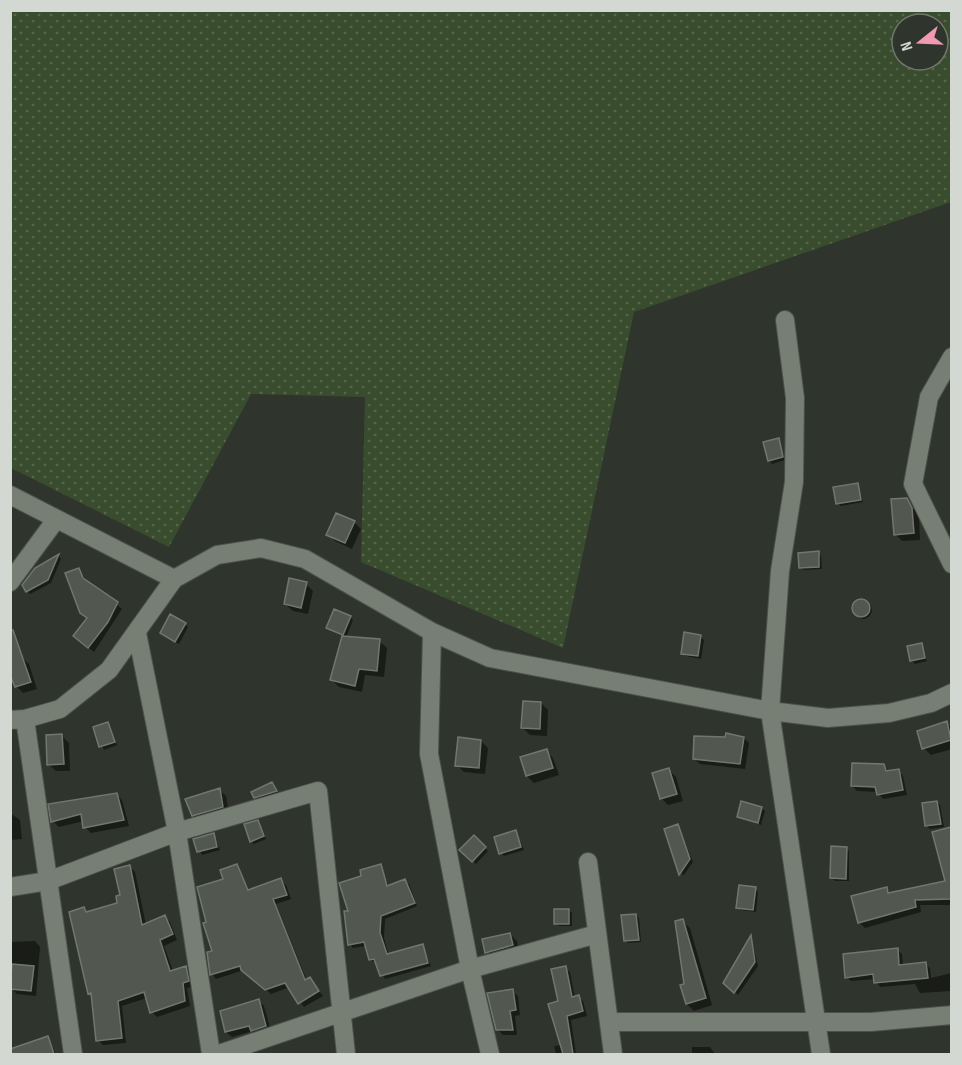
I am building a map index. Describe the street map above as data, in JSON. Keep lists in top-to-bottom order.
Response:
{
  "north": "left"
}
